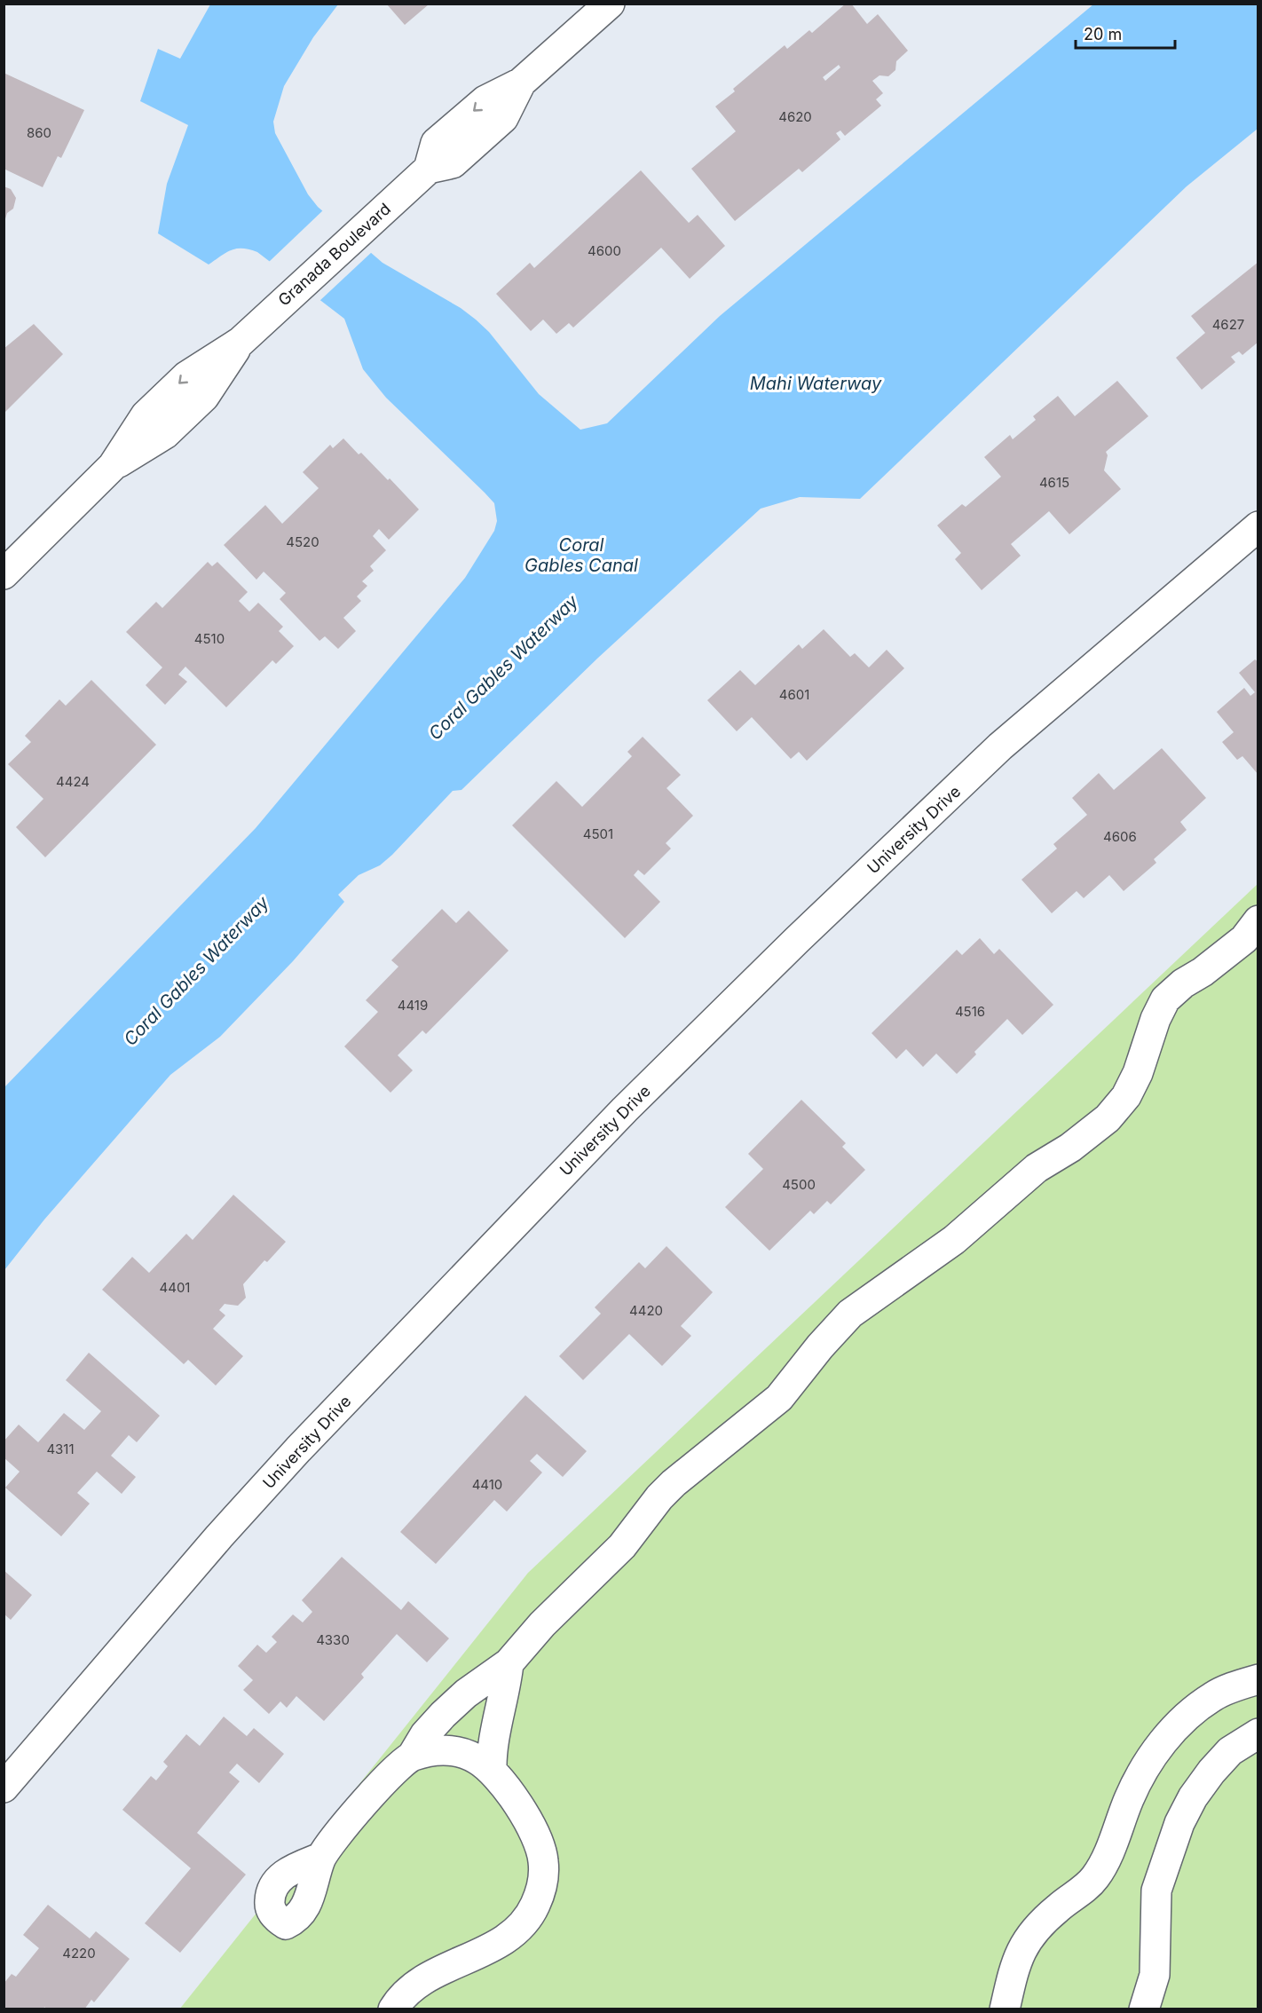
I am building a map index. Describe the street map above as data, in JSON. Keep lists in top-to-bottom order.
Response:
{
  "streets": {
    "street": ["Granada Boulevard", "University Drive"]
  },
  "water": ["Mahi Waterway", "Coral Gables Canal", "Coral Gables Waterway"],
  "house_numbers": [
    "4620",
    "860",
    "4600",
    "4627",
    "4615",
    "4520",
    "4510",
    "4601",
    "4424",
    "4501",
    "4606",
    "4419",
    "4516",
    "4500",
    "4401",
    "4420",
    "4311",
    "4410",
    "4330",
    "4220"
  ],
  "scale_bar": "20 m"
}
